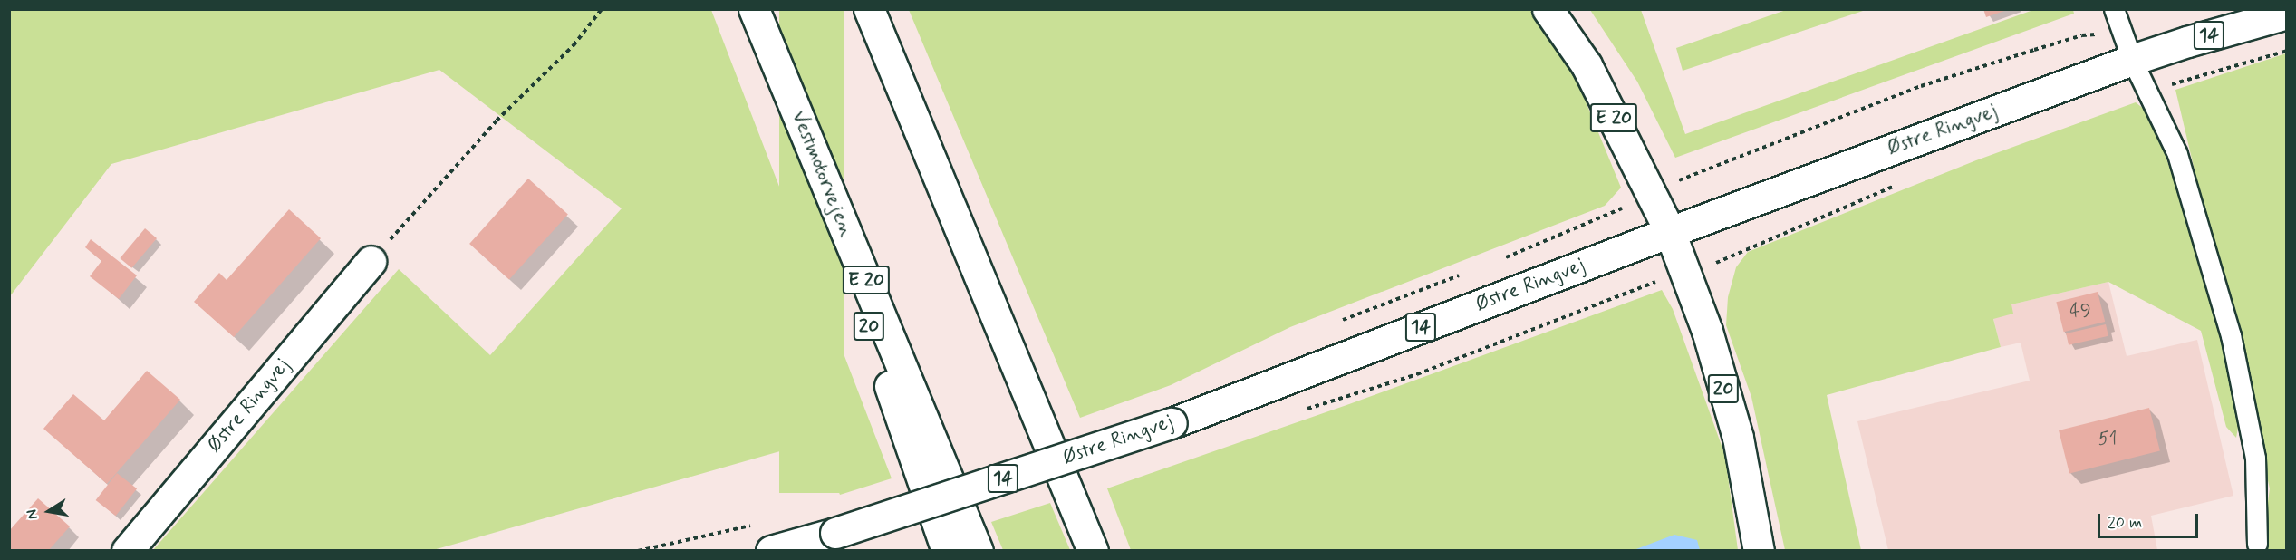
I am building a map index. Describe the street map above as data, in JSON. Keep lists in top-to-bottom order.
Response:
{
  "streets": {
    "main road": [
      "14",
      "E 20",
      "Østre Ringvej",
      "Vestmotorvejen",
      "20"
    ]
  },
  "crossings": [
    ["E 20", "Østre Ringvej"],
    ["E 20", "20"],
    ["Østre Ringvej", "20"],
    ["Vestmotorvejen", "20"]
  ],
  "house_numbers": ["49", "51"],
  "scale_bar": "20 m",
  "north": "left"
}
